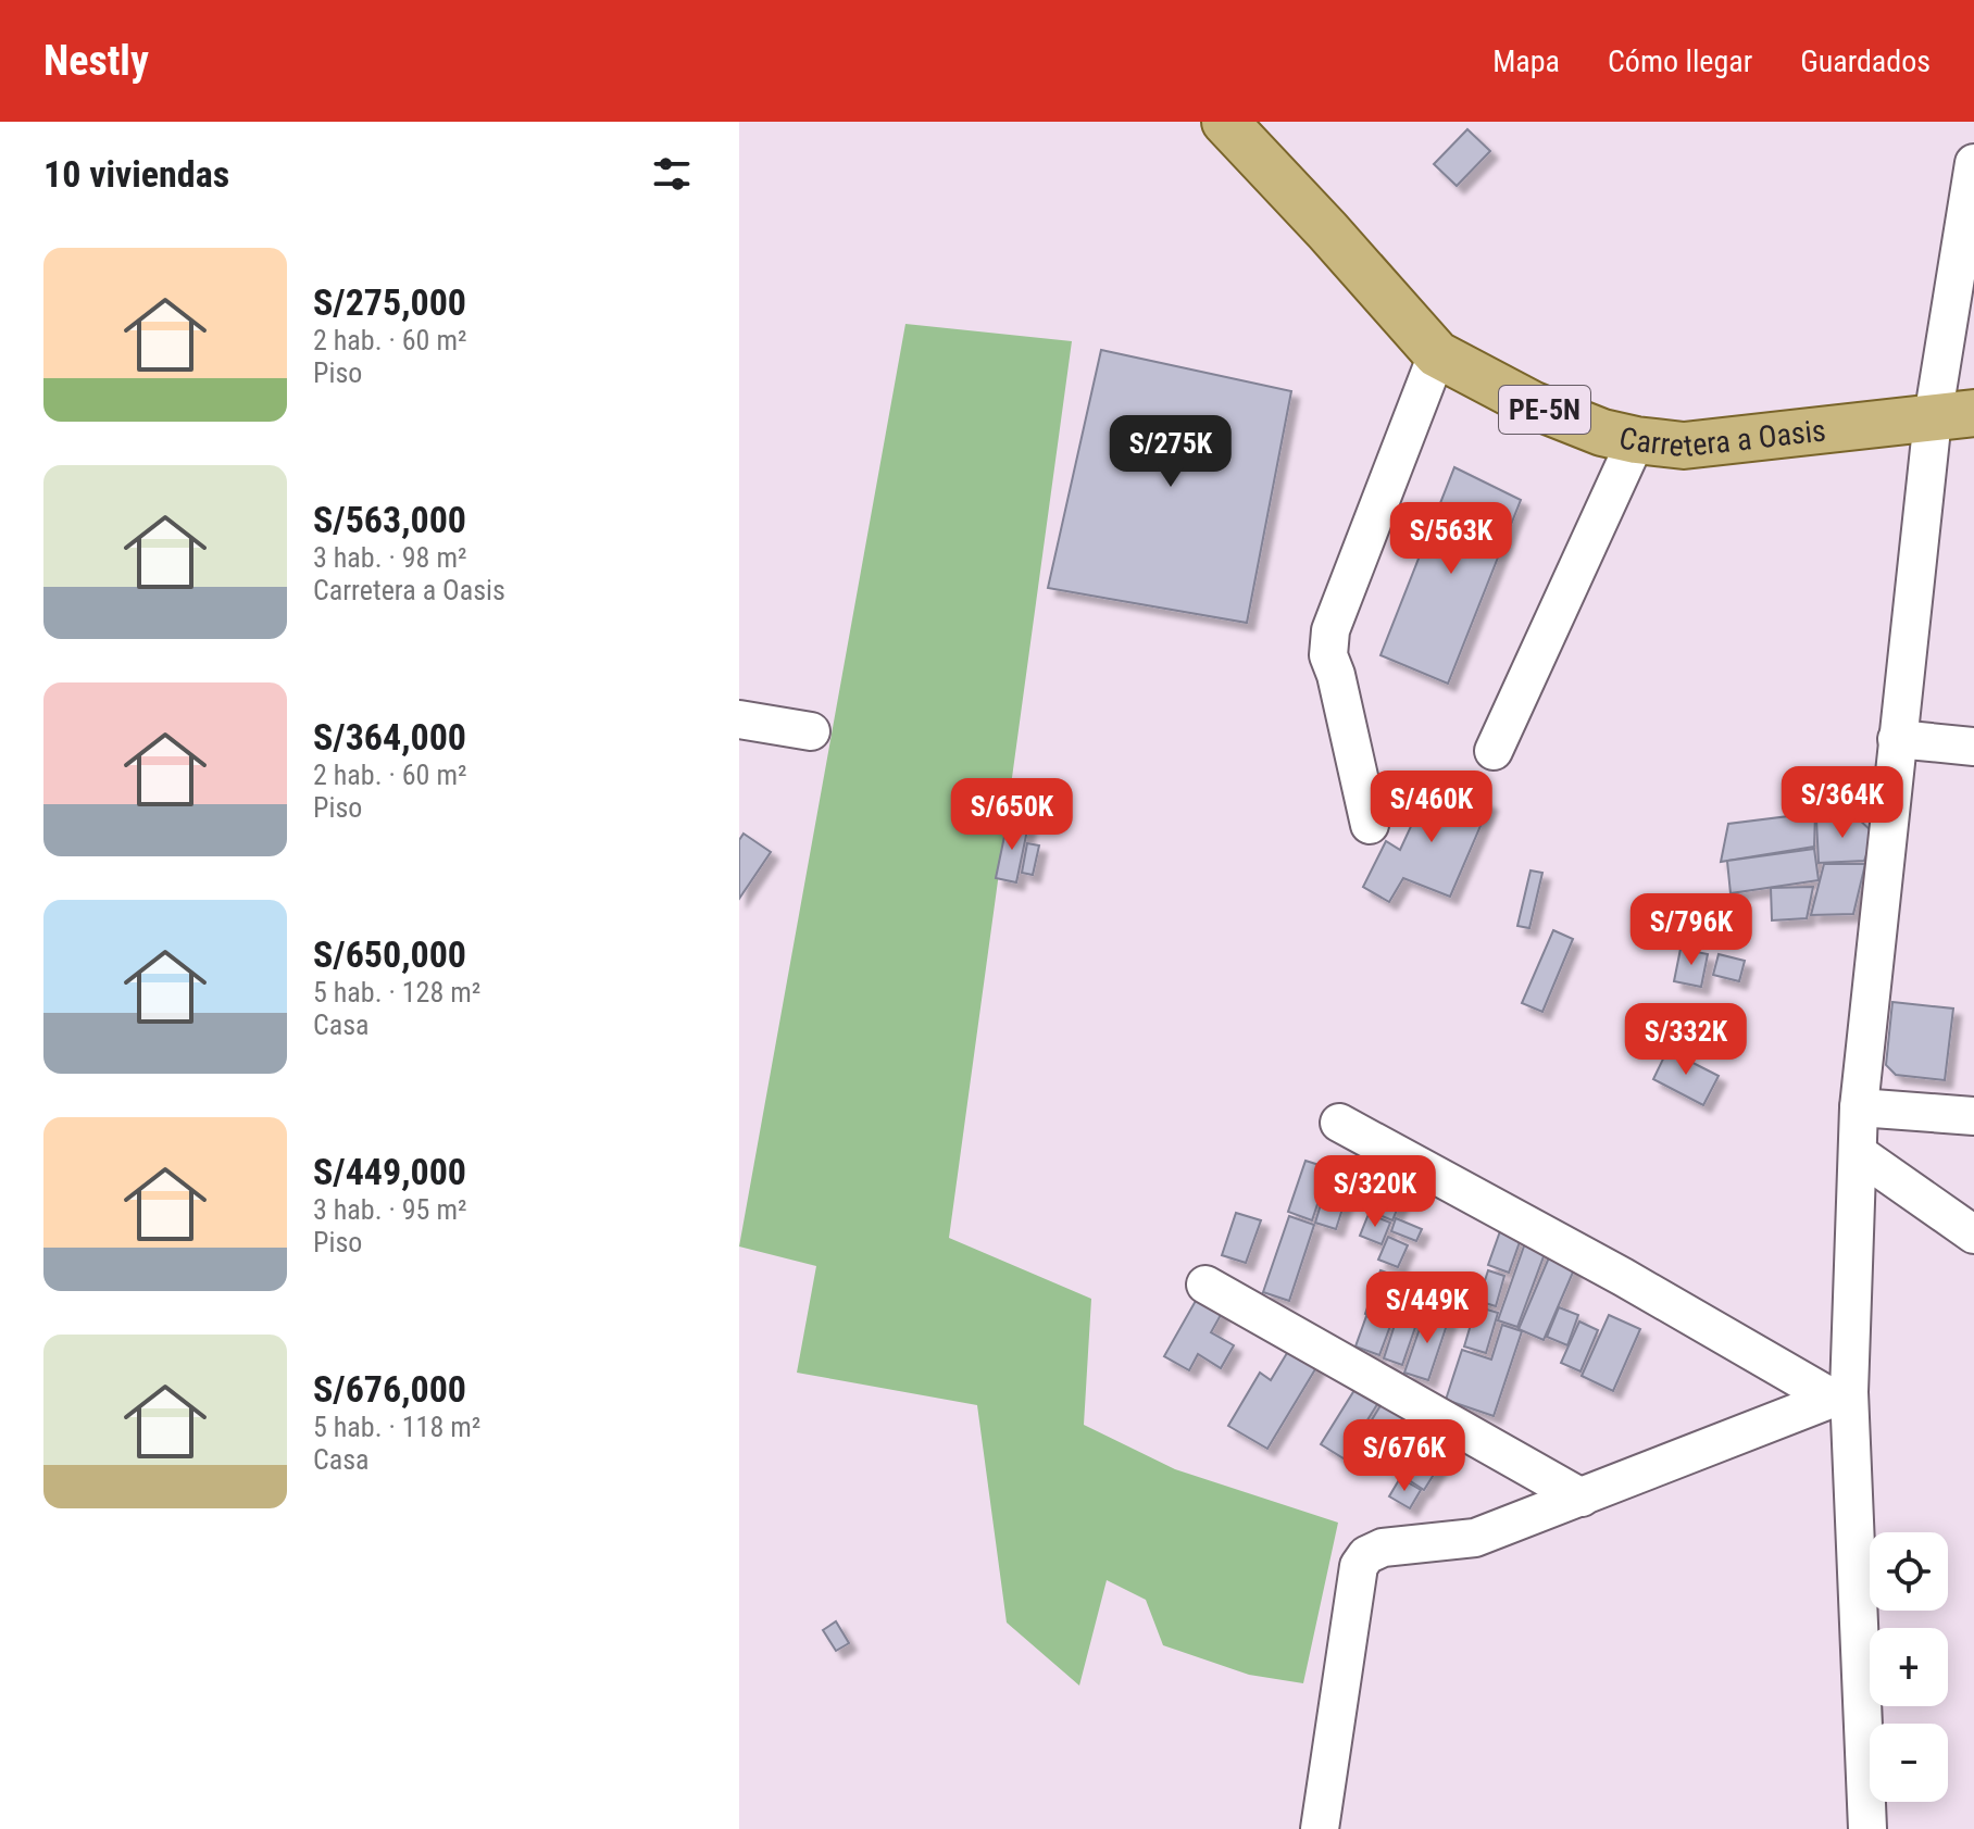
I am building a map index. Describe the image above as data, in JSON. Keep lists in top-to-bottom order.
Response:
{
  "streets": {
    "main road": ["PE-5N", "Carretera a Oasis"]
  },
  "page": {
    "header": "Nestly",
    "nav": ["Mapa", "Cómo llegar", "Guardados"],
    "heading": "10 viviendas",
    "list": [
      {
        "name": "S/275,000",
        "note": "2 hab. · 60 m² · Piso"
      },
      {
        "name": "S/563,000",
        "note": "3 hab. · 98 m² · Carretera a Oasis"
      },
      {
        "name": "S/364,000",
        "note": "2 hab. · 60 m² · Piso"
      },
      {
        "name": "S/650,000",
        "note": "5 hab. · 128 m² · Casa"
      },
      {
        "name": "S/449,000",
        "note": "3 hab. · 95 m² · Piso"
      },
      {
        "name": "S/676,000",
        "note": "5 hab. · 118 m² · Casa"
      }
    ],
    "price": [
      "S/275K",
      "S/563K",
      "S/364K",
      "S/460K",
      "S/650K",
      "S/796K",
      "S/332K",
      "S/320K",
      "S/449K",
      "S/676K"
    ],
    "map_buttons": ["+", "−"]
  }
}
